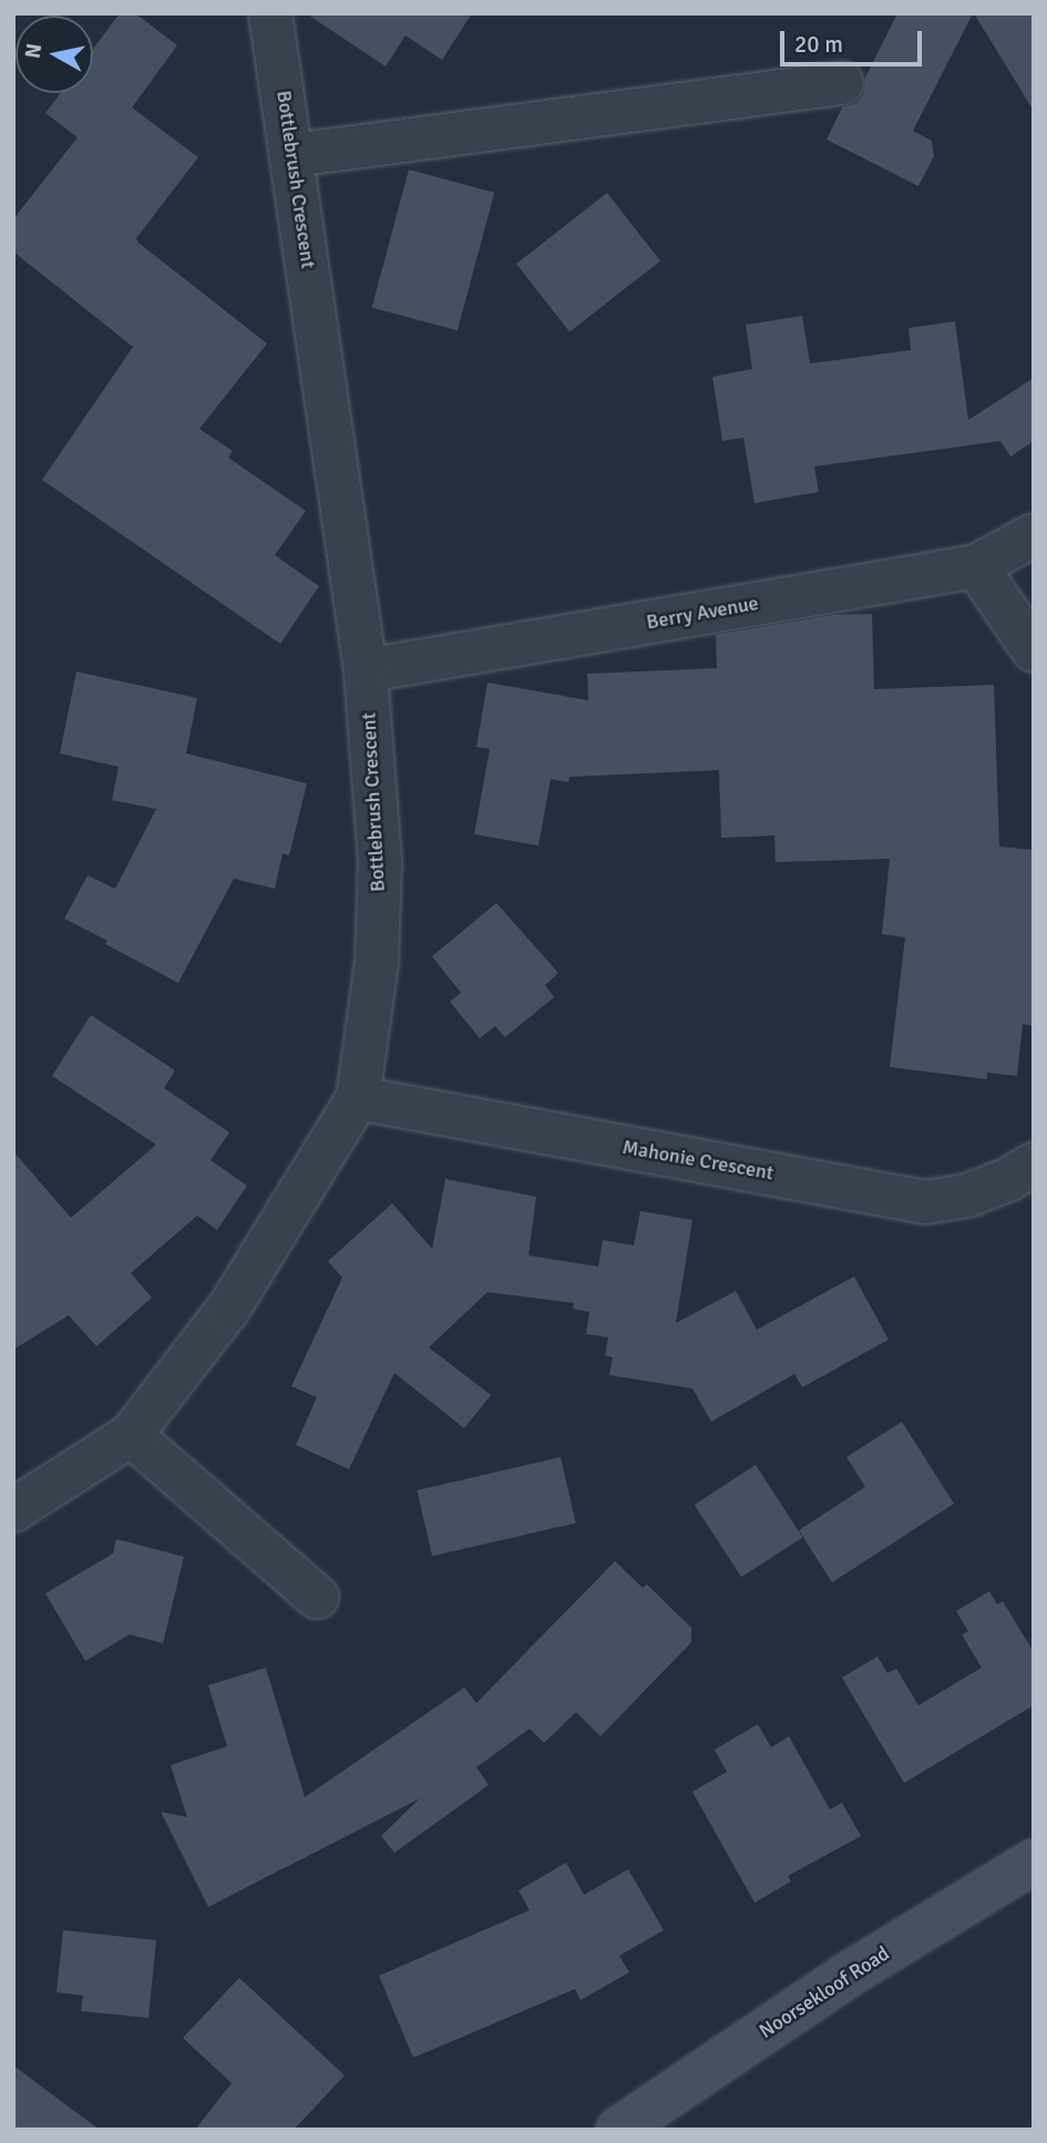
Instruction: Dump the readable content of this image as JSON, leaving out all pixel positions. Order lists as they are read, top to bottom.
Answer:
{
  "streets": {
    "street": [
      "Bottlebrush Crescent",
      "Berry Avenue",
      "Mahonie Crescent",
      "Noorsekloof Road"
    ]
  },
  "crossings": [
    ["Bottlebrush Crescent", "Berry Avenue"],
    ["Bottlebrush Crescent", "Mahonie Crescent"]
  ],
  "scale_bar": "20 m",
  "north": "left"
}
